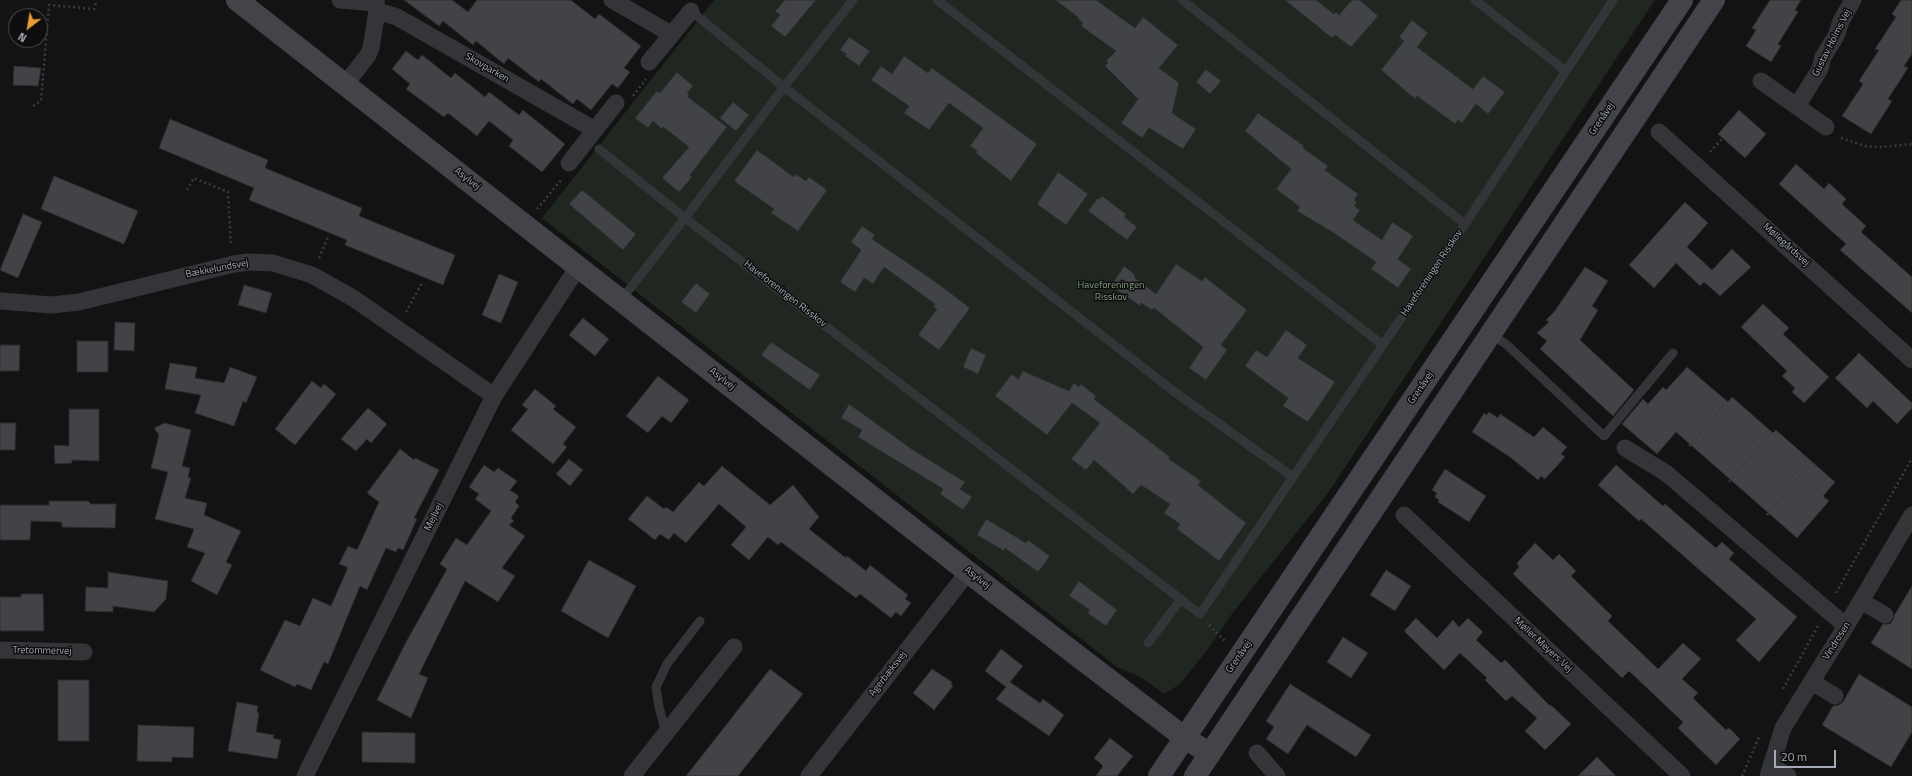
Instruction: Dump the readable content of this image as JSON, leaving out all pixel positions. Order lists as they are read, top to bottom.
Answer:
{
  "streets": {
    "street": [
      "Gustav Holms Vej",
      "Skovparken",
      "Grenåvej",
      "Asylvej",
      "Møllegårdsvej",
      "Bækkelundsvej",
      "Mejlvej",
      "Vindrosen",
      "Møller Meyers Vej",
      "Tretommervej",
      "Agerbæksvej"
    ],
    "lane": ["Haveforeningen Risskov"]
  },
  "crossings": [
    ["Grenåvej", "Asylvej"],
    ["Asylvej", "Mejlvej"],
    ["Asylvej", "Agerbæksvej"],
    ["Bækkelundsvej", "Mejlvej"]
  ],
  "parks": ["Haveforeningen Risskov"],
  "scale_bar": "20 m",
  "north": "bottom left"
}
